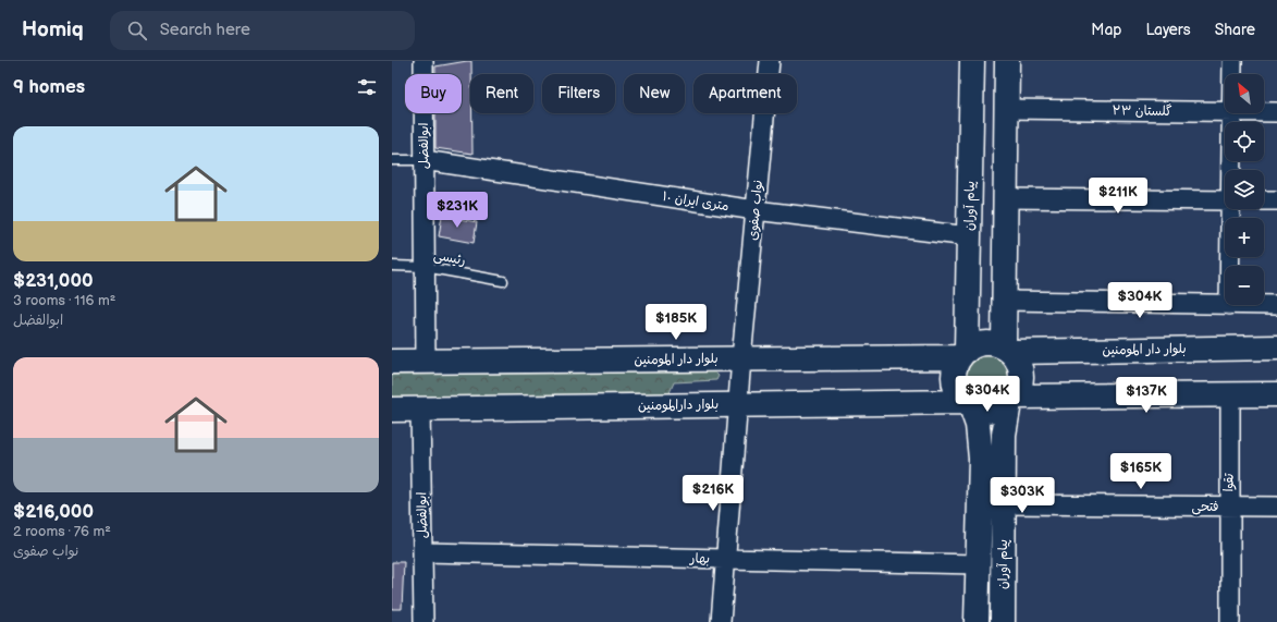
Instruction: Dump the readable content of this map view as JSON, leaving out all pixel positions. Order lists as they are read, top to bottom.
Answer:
{
  "streets": {
    "street": [
      "گلستان ۲۳",
      "ابوالفضل",
      "۱۰ متری ایران",
      "پیام آوران",
      "نواب صفوی",
      "بلوار دار المومنین",
      "بلوار دارالمومنین",
      "تقوا",
      "فتحی",
      "بهار"
    ],
    "lane": ["رئیسی"]
  },
  "crossings": [
    ["ابوالفضل", "۱۰ متری ایران"],
    ["ابوالفضل", "رئیسی"],
    ["ابوالفضل", "بلوار دار المومنین"],
    ["ابوالفضل", "بلوار دارالمومنین"],
    ["ابوالفضل", "بهار"],
    ["۱۰ متری ایران", "پیام آوران"],
    ["۱۰ متری ایران", "نواب صفوی"],
    ["پیام آوران", "بلوار دار المومنین"],
    ["پیام آوران", "بلوار دارالمومنین"],
    ["پیام آوران", "فتحی"],
    ["پیام آوران", "بهار"],
    ["نواب صفوی", "بلوار دار المومنین"],
    ["نواب صفوی", "بلوار دارالمومنین"],
    ["بلوار دار المومنین", "بلوار دارالمومنین"],
    ["تقوا", "فتحی"]
  ],
  "north": "top left",
  "page": {
    "header": "Homiq",
    "search": "Search here",
    "nav": ["Map", "Layers", "Share"],
    "heading": "9 homes",
    "map_buttons": ["+", "−"],
    "chip": [
      "Buy",
      "Rent",
      "Filters",
      "New",
      "Apartment"
    ],
    "list": [
      {
        "name": "$231,000",
        "note": "3 rooms · 116 m² · ابوالفضل"
      },
      {
        "name": "$216,000",
        "note": "2 rooms · 76 m² · نواب صفوی"
      }
    ],
    "price": [
      "$211K",
      "$231K",
      "$304K",
      "$185K",
      "$304K",
      "$137K",
      "$165K",
      "$216K",
      "$303K"
    ]
  }
}
